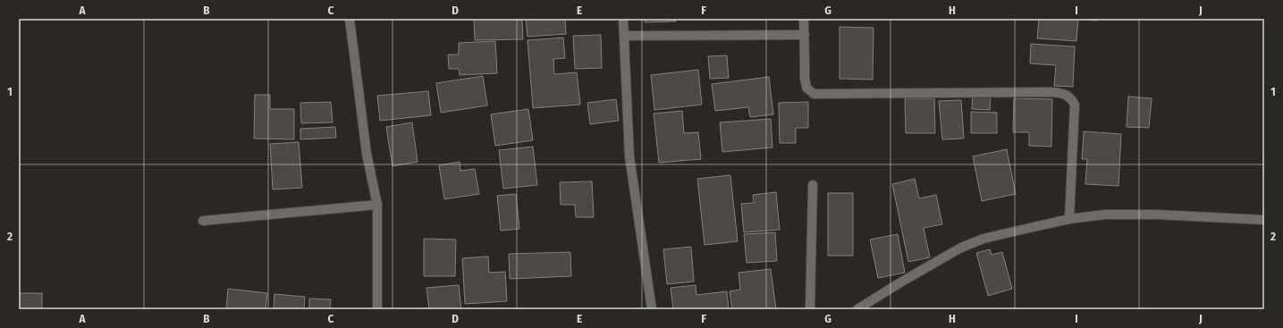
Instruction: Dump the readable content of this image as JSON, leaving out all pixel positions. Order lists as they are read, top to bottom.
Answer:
{
  "grid": {
    "columns": [
      "A",
      "B",
      "C",
      "D",
      "E",
      "F",
      "G",
      "H",
      "I",
      "J"
    ],
    "rows": ["1", "2"]
  }
}
